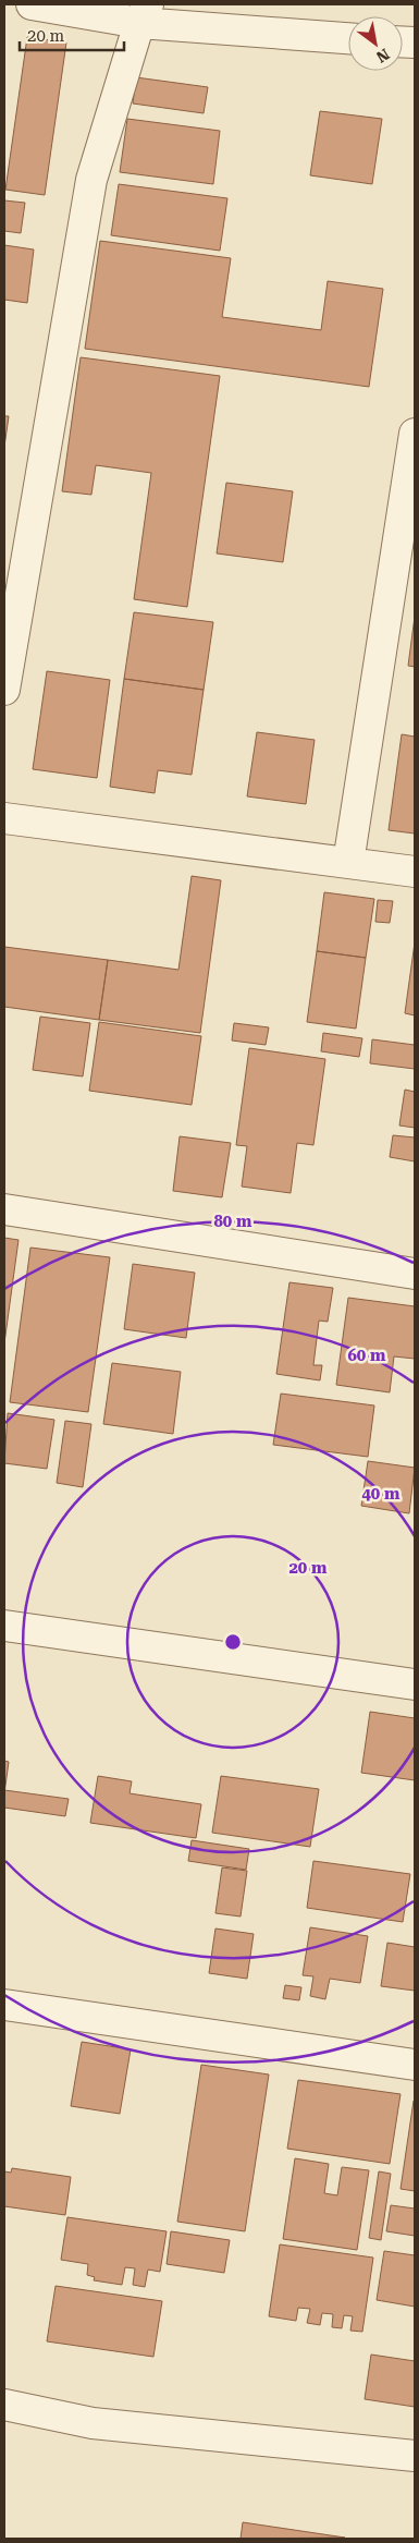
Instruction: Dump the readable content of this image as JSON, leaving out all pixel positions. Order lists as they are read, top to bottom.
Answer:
{
  "scale_bar": "20 m",
  "north": "bottom right",
  "rings": [
    "80 m",
    "60 m",
    "40 m",
    "20 m"
  ]
}
